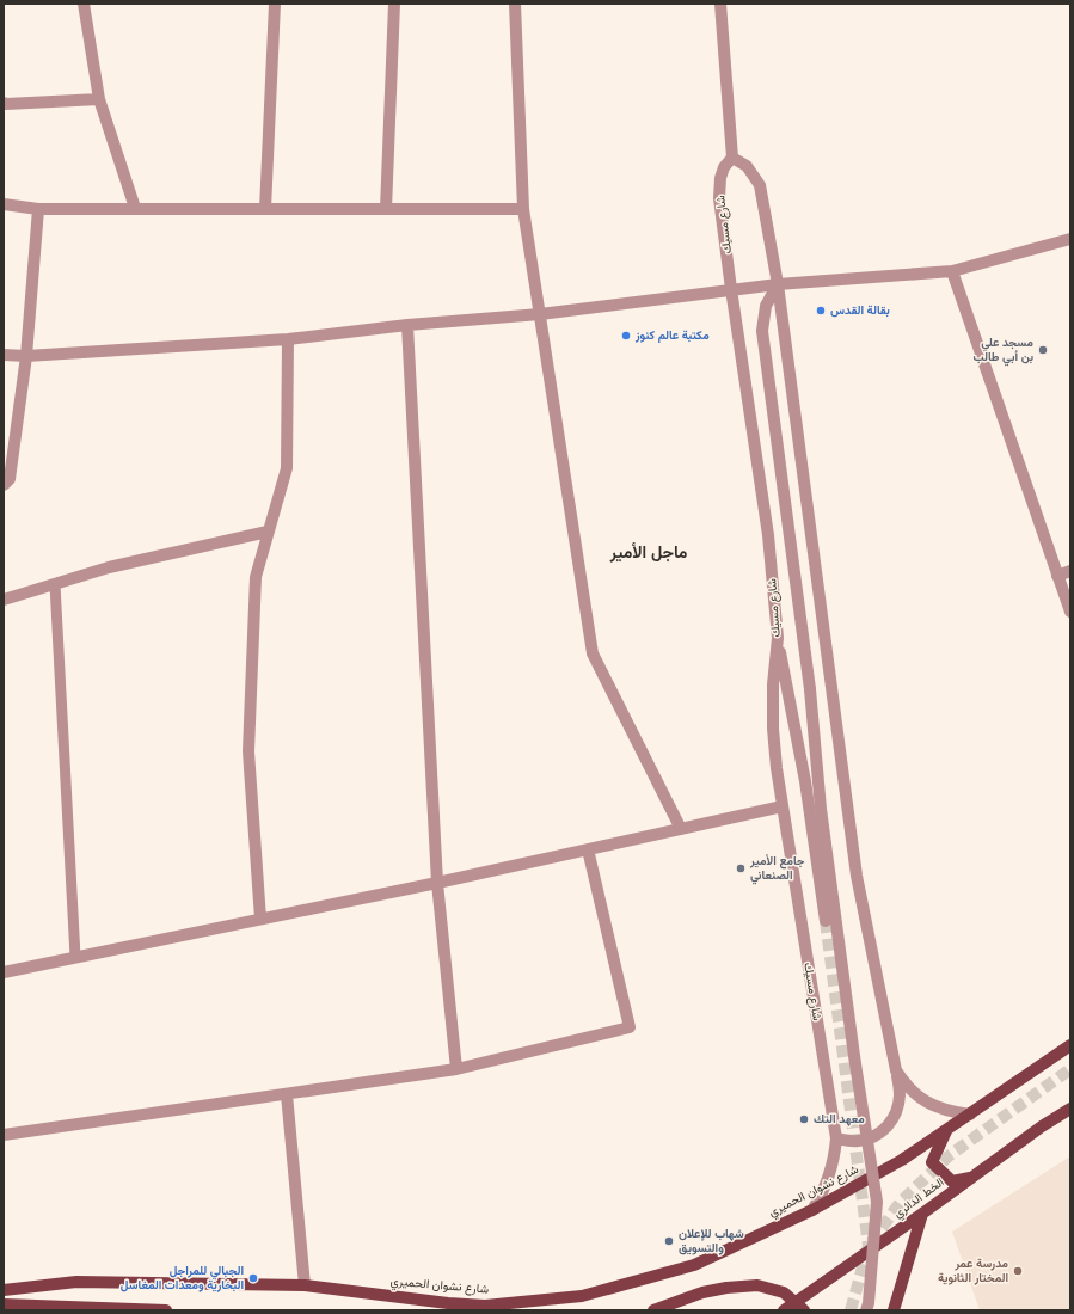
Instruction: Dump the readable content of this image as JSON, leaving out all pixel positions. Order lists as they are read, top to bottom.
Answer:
{
  "streets": {
    "main road": ["شارع نشوان الحميري", "الخط الدائري"],
    "street": ["شارع مسيك"]
  },
  "crossings": [
    ["شارع مسيك", "شارع نشوان الحميري"]
  ],
  "districts": ["ماجل الأمير"],
  "places": [
    "بقالة القدس",
    "مكتبة عالم كنوز",
    "مسجد علي بن أبي طالب",
    "جامع الأمير الصنعاني",
    "معهد التك",
    "شهاب للإعلان والتسويق",
    "مدرسة عمر المختار الثانوية",
    "الجبالي للمراجل البخارية ومعدات المغاسل"
  ]
}
